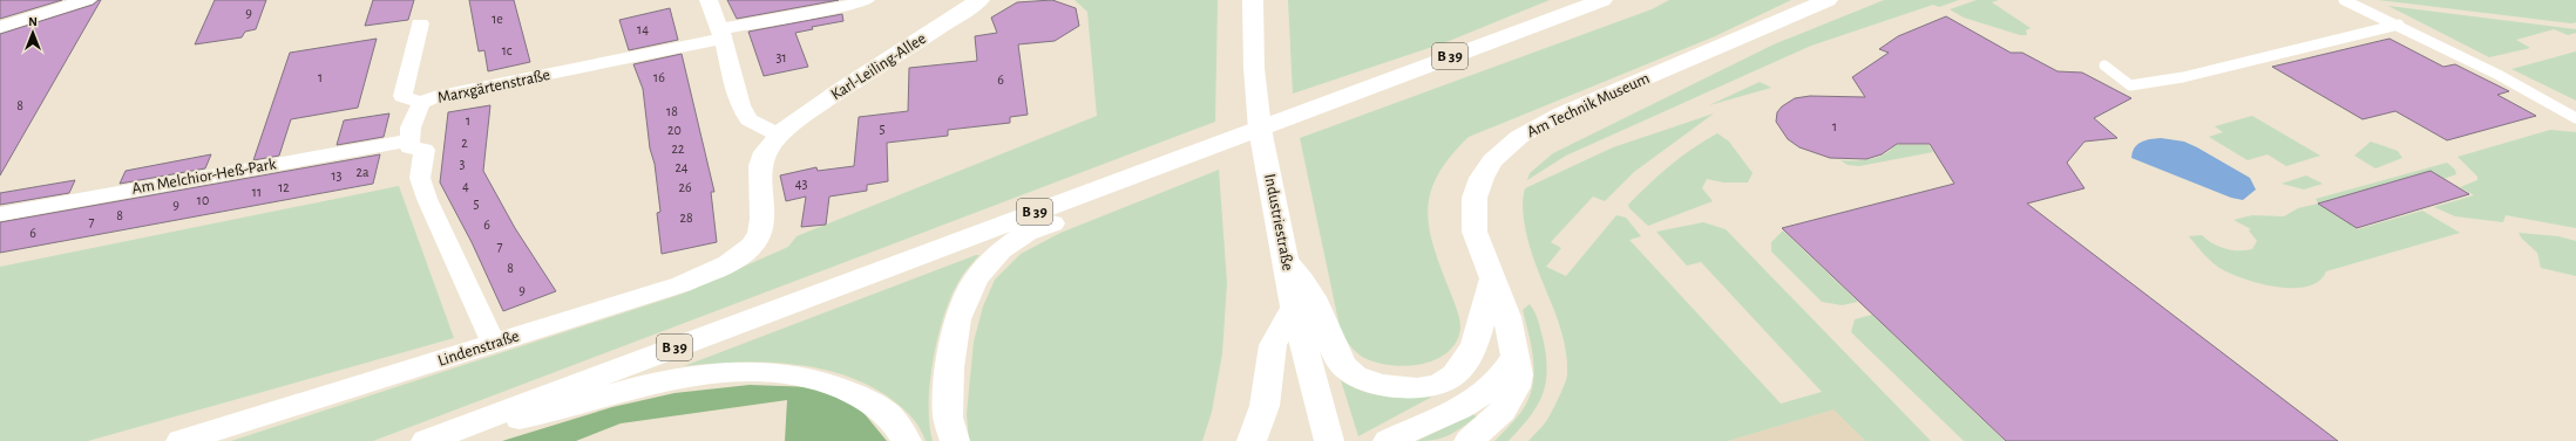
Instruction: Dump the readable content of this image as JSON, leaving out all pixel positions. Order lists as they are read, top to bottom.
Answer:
{
  "streets": {
    "street": [
      "B 39",
      "Karl-Leiling-Allee",
      "Marxgärtenstraße",
      "Am Technik Museum",
      "Am Melchior-Heß-Park",
      "Industriestraße",
      "Lindenstraße"
    ]
  },
  "crossings": [
    ["Karl-Leiling-Allee", "Lindenstraße"],
    ["Marxgärtenstraße", "Am Melchior-Heß-Park"]
  ],
  "house_numbers": [
    "9",
    "1e",
    "14",
    "1c",
    "31",
    "1",
    "16",
    "6",
    "8",
    "18",
    "1",
    "1",
    "5",
    "20",
    "2",
    "22",
    "3",
    "24",
    "2a",
    "13",
    "43",
    "4",
    "12",
    "26",
    "11",
    "10",
    "5",
    "9",
    "8",
    "28",
    "7",
    "6",
    "6",
    "7",
    "8",
    "9"
  ],
  "north": "top"
}
